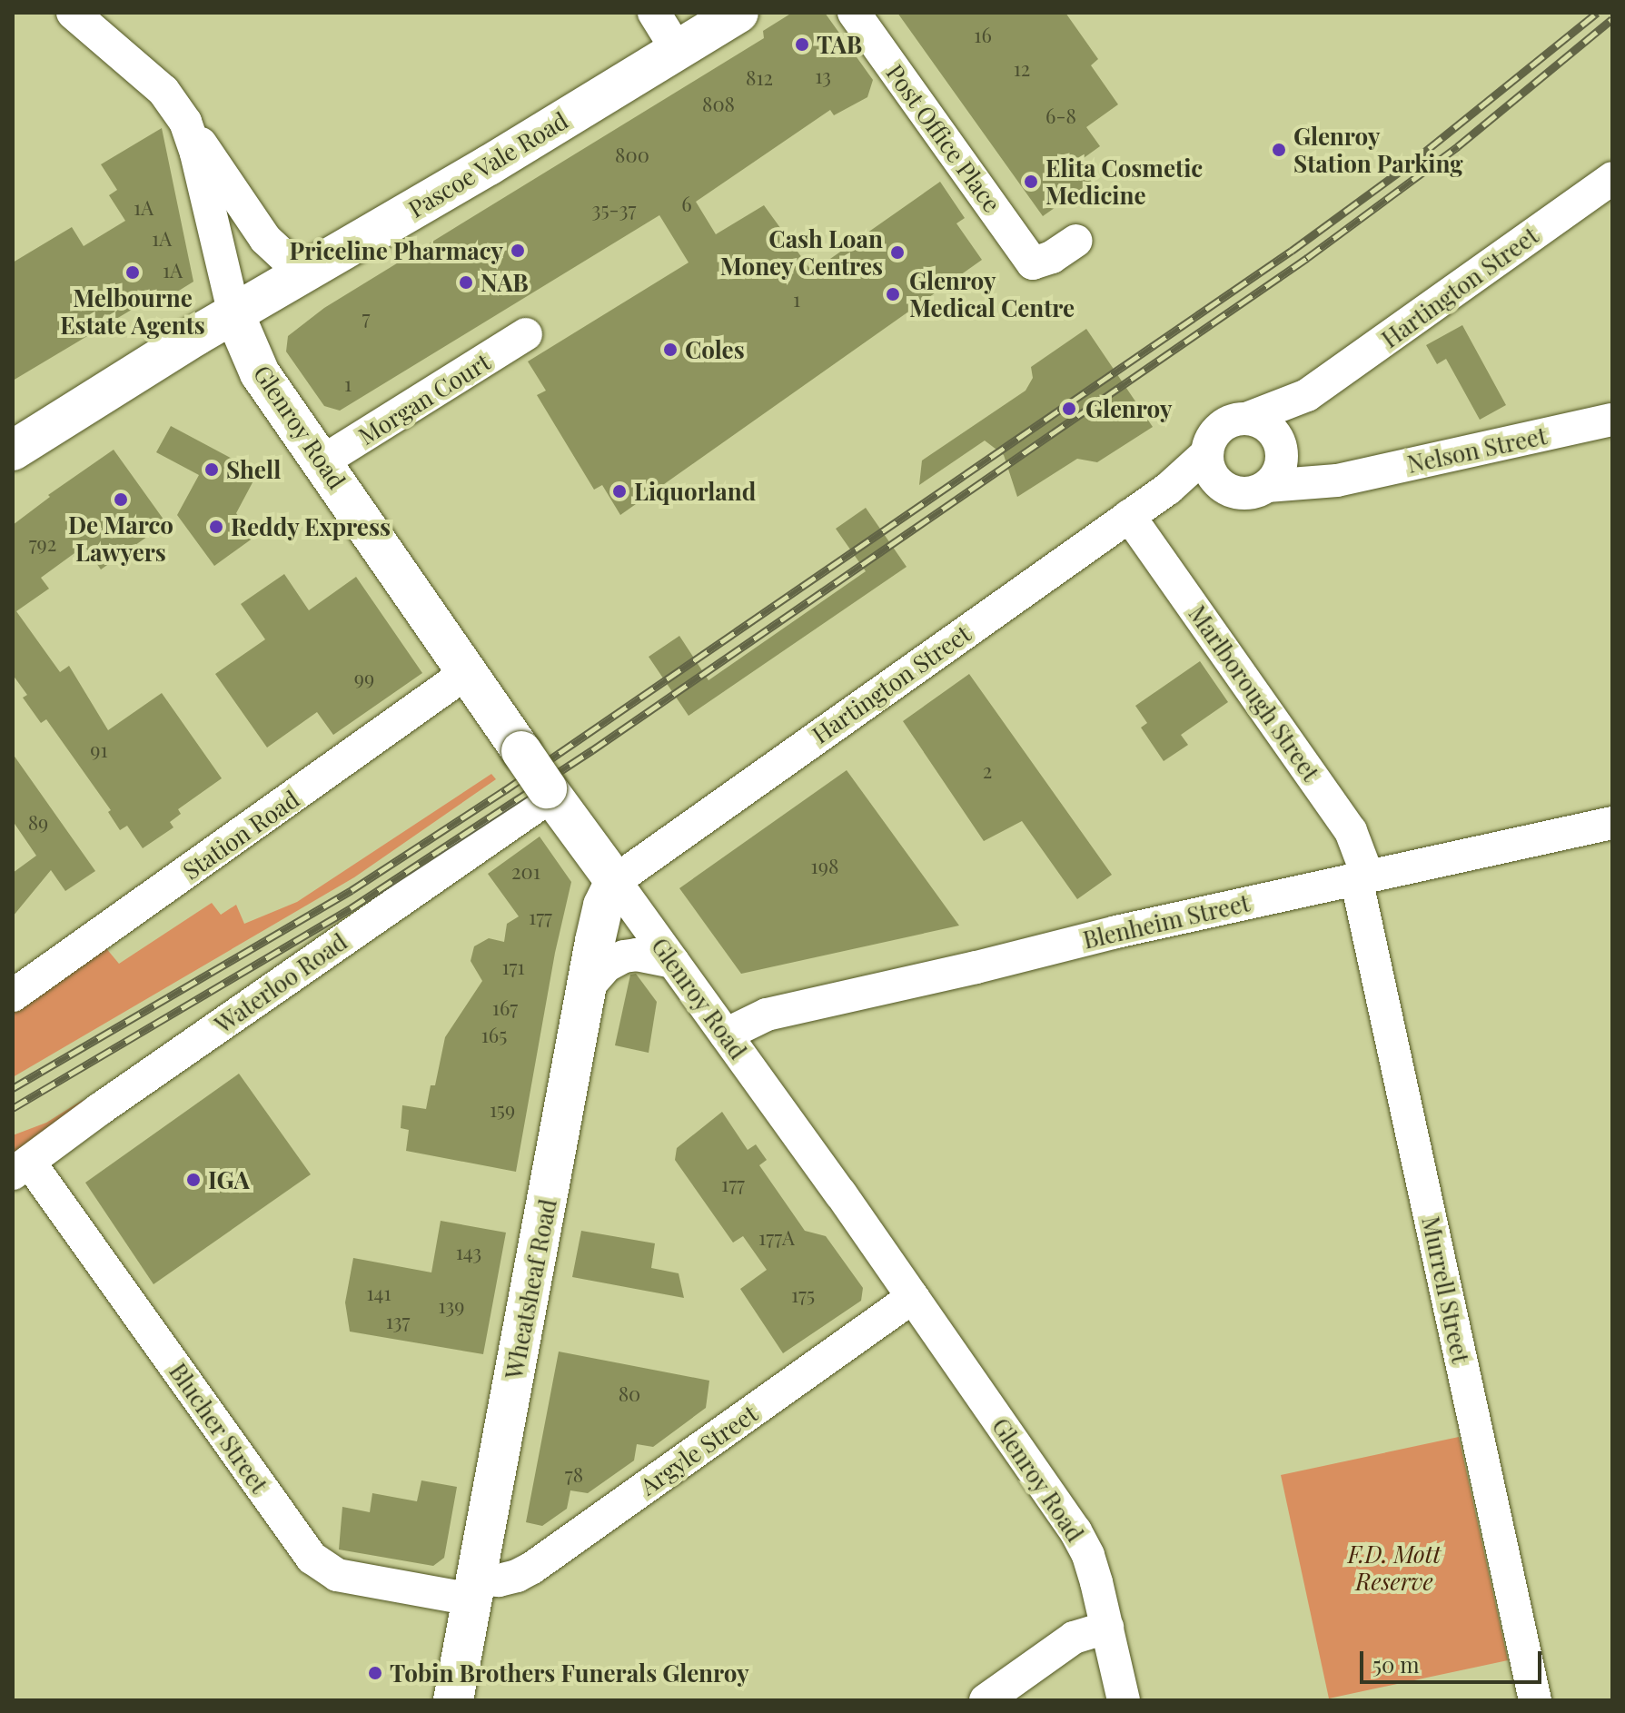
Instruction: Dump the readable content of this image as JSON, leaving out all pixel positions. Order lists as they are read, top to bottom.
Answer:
{
  "streets": {
    "main road": ["Pascoe Vale Road", "Glenroy Road", "Wheatsheaf Road"],
    "street": [
      "Post Office Place",
      "Hartington Street",
      "Morgan Court",
      "Nelson Street",
      "Marlborough Street",
      "Station Road",
      "Blenheim Street",
      "Waterloo Road",
      "Murrell Street",
      "Blucher Street",
      "Argyle Street"
    ]
  },
  "crossings": [
    ["Pascoe Vale Road", "Glenroy Road"],
    ["Hartington Street", "Glenroy Road"],
    ["Hartington Street", "Nelson Street"],
    ["Hartington Street", "Marlborough Street"],
    ["Hartington Street", "Wheatsheaf Road"],
    ["Morgan Court", "Glenroy Road"],
    ["Glenroy Road", "Station Road"],
    ["Glenroy Road", "Blenheim Street"],
    ["Glenroy Road", "Waterloo Road"],
    ["Glenroy Road", "Wheatsheaf Road"],
    ["Glenroy Road", "Argyle Street"],
    ["Marlborough Street", "Blenheim Street"],
    ["Marlborough Street", "Murrell Street"],
    ["Blenheim Street", "Murrell Street"],
    ["Waterloo Road", "Blucher Street"],
    ["Wheatsheaf Road", "Blucher Street"],
    ["Wheatsheaf Road", "Argyle Street"],
    ["Blucher Street", "Argyle Street"]
  ],
  "parks": ["F.D. Mott Reserve"],
  "places": [
    "TAB",
    "Glenroy Station Parking",
    "Elita Cosmetic Medicine",
    "Priceline Pharmacy",
    "Cash Loan Money Centres",
    "Melbourne Estate Agents",
    "NAB",
    "Glenroy Medical Centre",
    "Coles",
    "Glenroy",
    "Shell",
    "Liquorland",
    "De Marco Lawyers",
    "Reddy Express",
    "IGA",
    "Tobin Brothers Funerals Glenroy"
  ],
  "house_numbers": [
    "16",
    "12",
    "13",
    "812",
    "808",
    "6-8",
    "800",
    "6",
    "1A",
    "35-37",
    "1A",
    "1A",
    "1",
    "7",
    "1",
    "792",
    "99",
    "91",
    "2",
    "89",
    "198",
    "201",
    "177",
    "171",
    "167",
    "165",
    "159",
    "177",
    "177A",
    "143",
    "141",
    "175",
    "139",
    "137",
    "80",
    "78"
  ],
  "scale_bar": "50 m"
}
